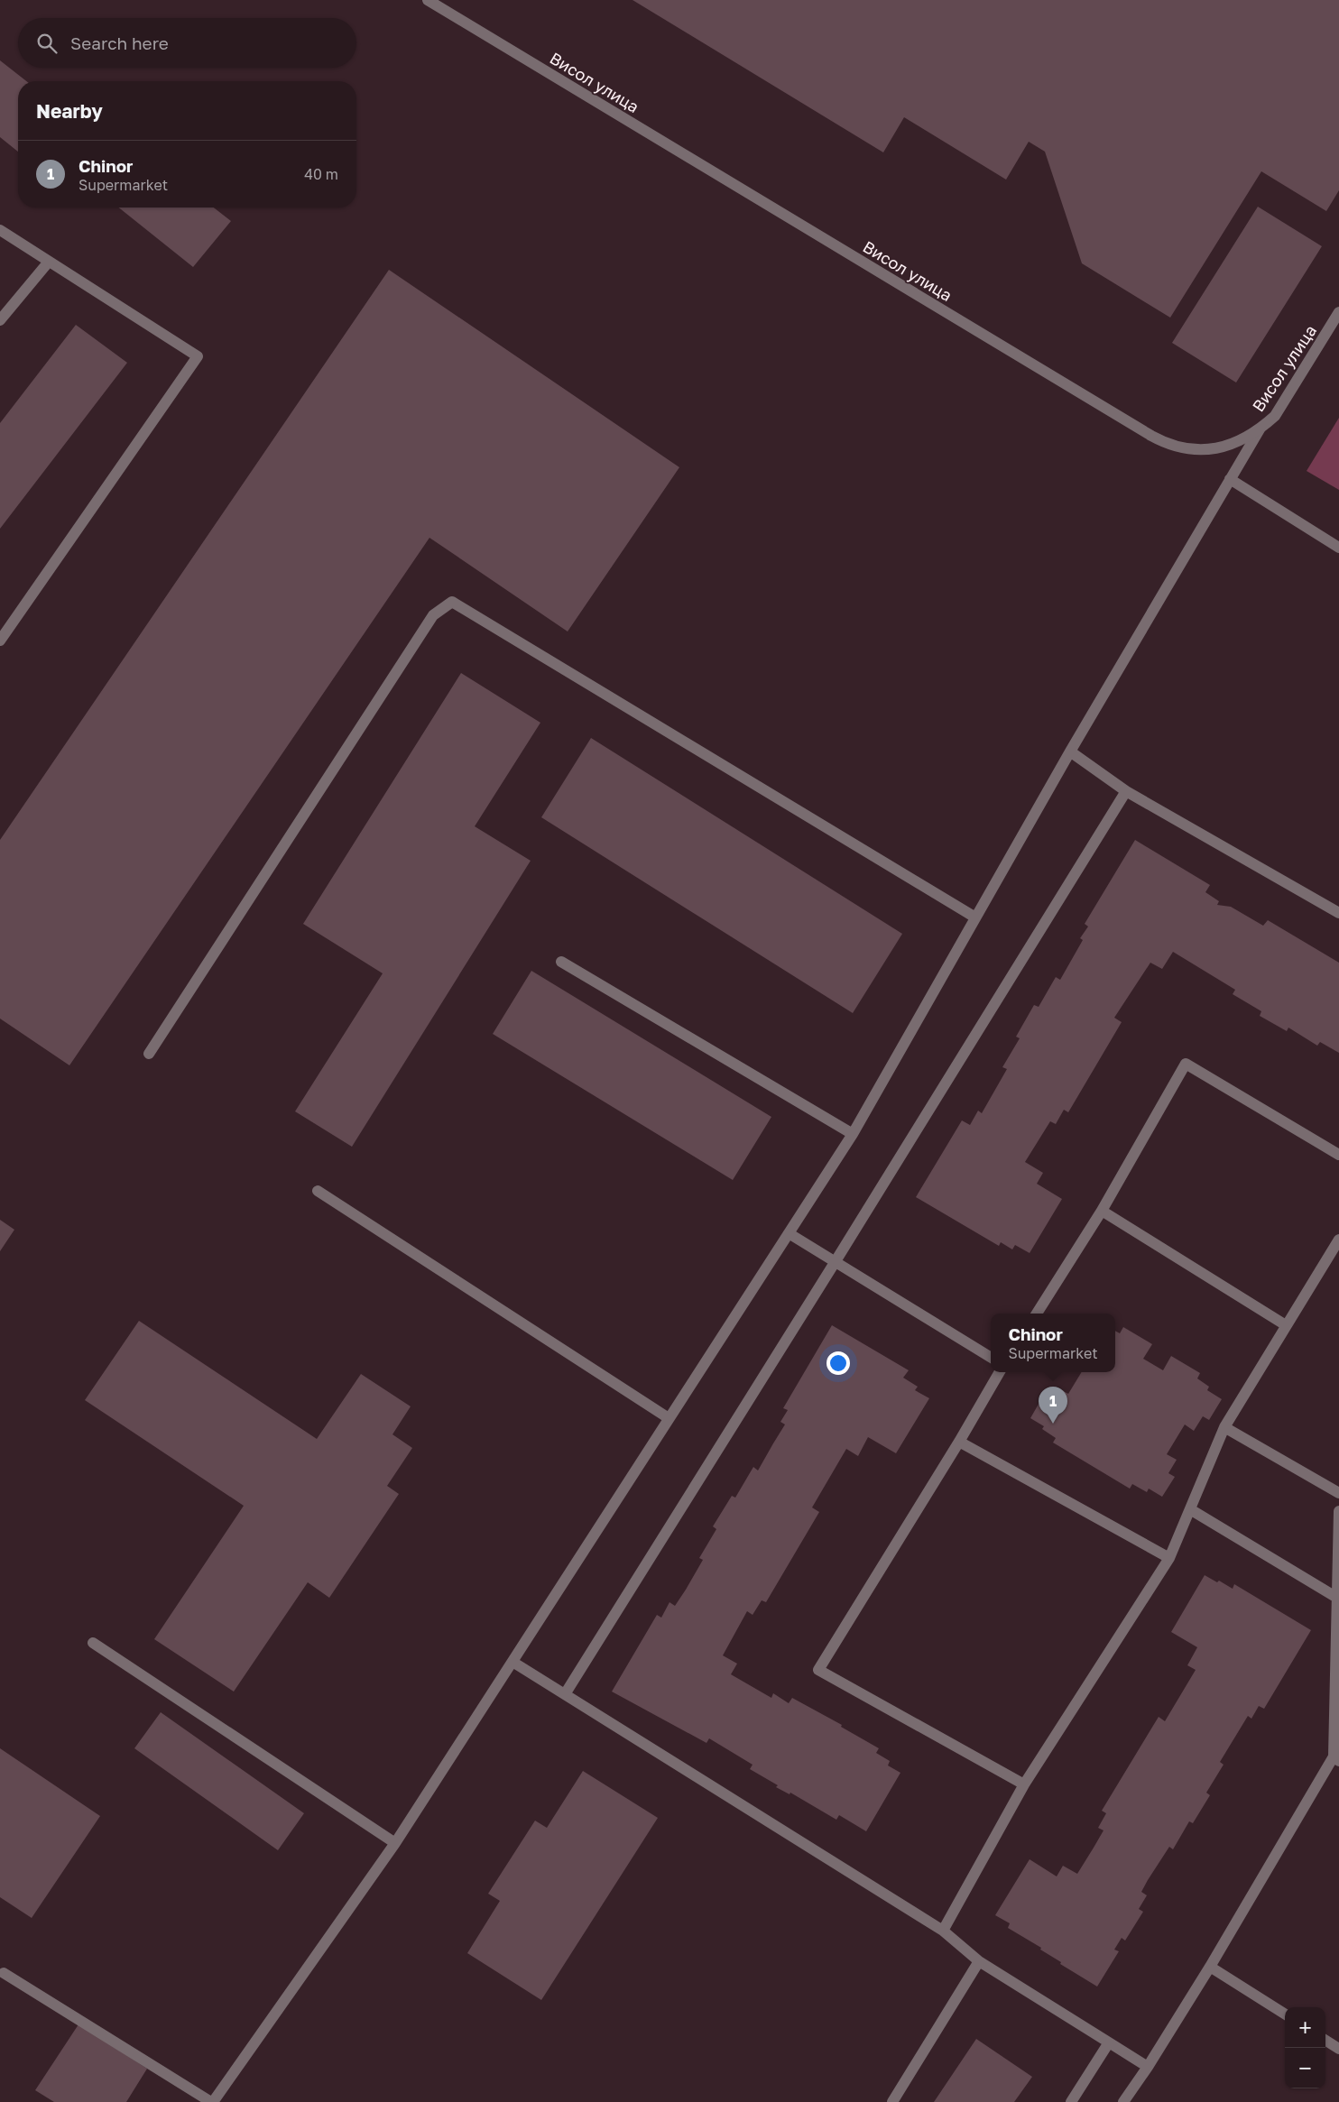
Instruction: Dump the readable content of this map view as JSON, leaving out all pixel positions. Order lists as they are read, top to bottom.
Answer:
{
  "streets": {
    "street": ["Висол улица"]
  },
  "page": {
    "search": "Search here",
    "heading": "Nearby",
    "list": [
      {
        "mark": "1",
        "name": "Chinor",
        "note": "Supermarket",
        "value": "40 m"
      }
    ],
    "popup": ["Chinor", "Supermarket"],
    "pins": "1",
    "map_buttons": ["+", "−"]
  }
}
